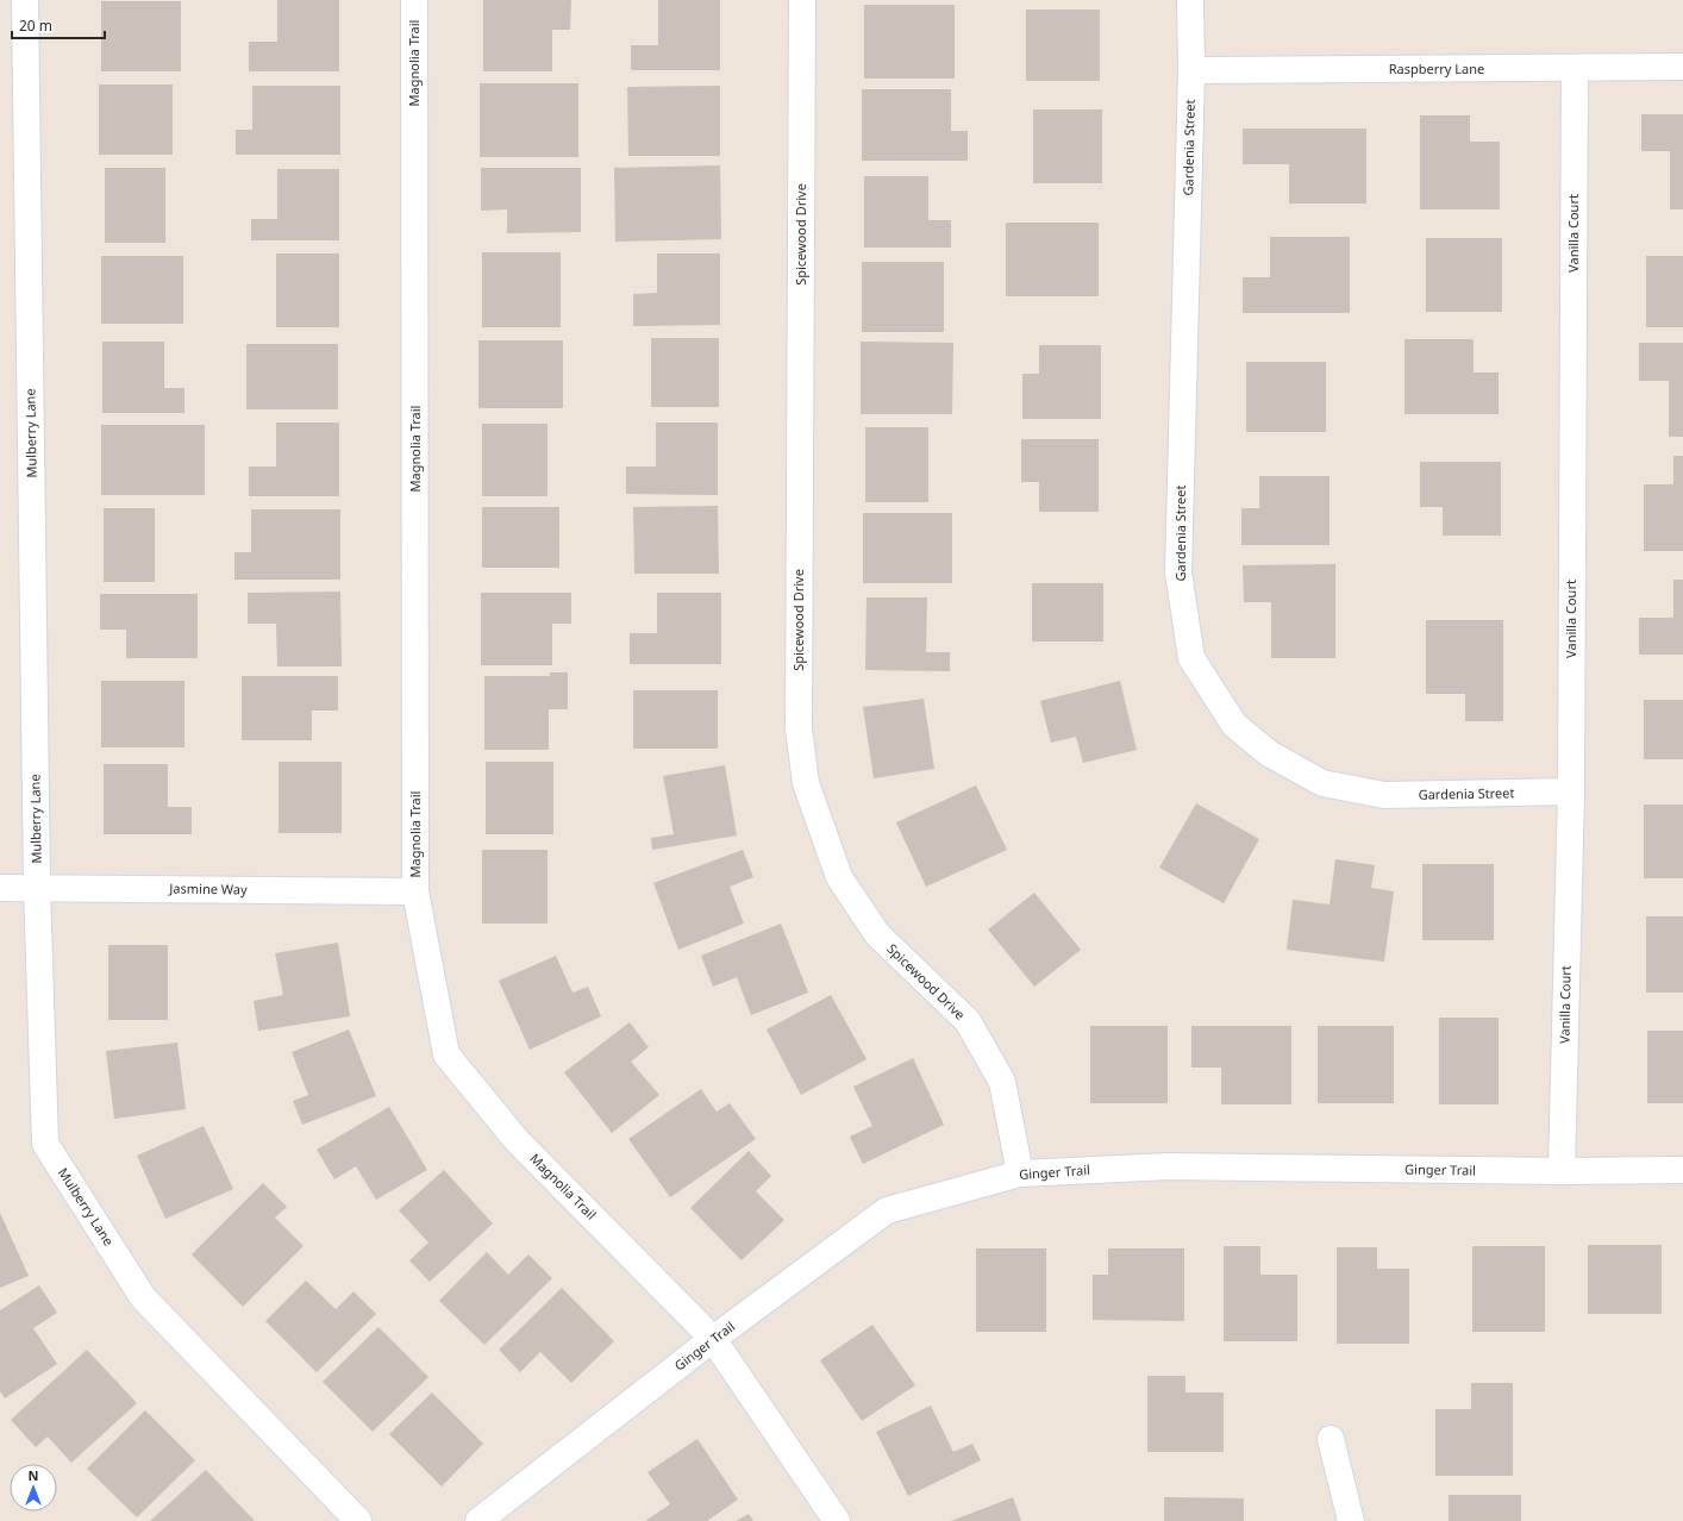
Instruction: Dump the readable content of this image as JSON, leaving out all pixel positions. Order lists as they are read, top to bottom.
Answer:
{
  "streets": {
    "street": [
      "Magnolia Trail",
      "Raspberry Lane",
      "Gardenia Street",
      "Vanilla Court",
      "Spicewood Drive",
      "Mulberry Lane",
      "Jasmine Way",
      "Ginger Trail"
    ]
  },
  "crossings": [
    ["Magnolia Trail", "Jasmine Way"],
    ["Magnolia Trail", "Ginger Trail"],
    ["Raspberry Lane", "Gardenia Street"],
    ["Raspberry Lane", "Vanilla Court"],
    ["Gardenia Street", "Vanilla Court"],
    ["Vanilla Court", "Ginger Trail"],
    ["Spicewood Drive", "Ginger Trail"],
    ["Mulberry Lane", "Jasmine Way"]
  ],
  "scale_bar": "20 m",
  "north": "top"
}
